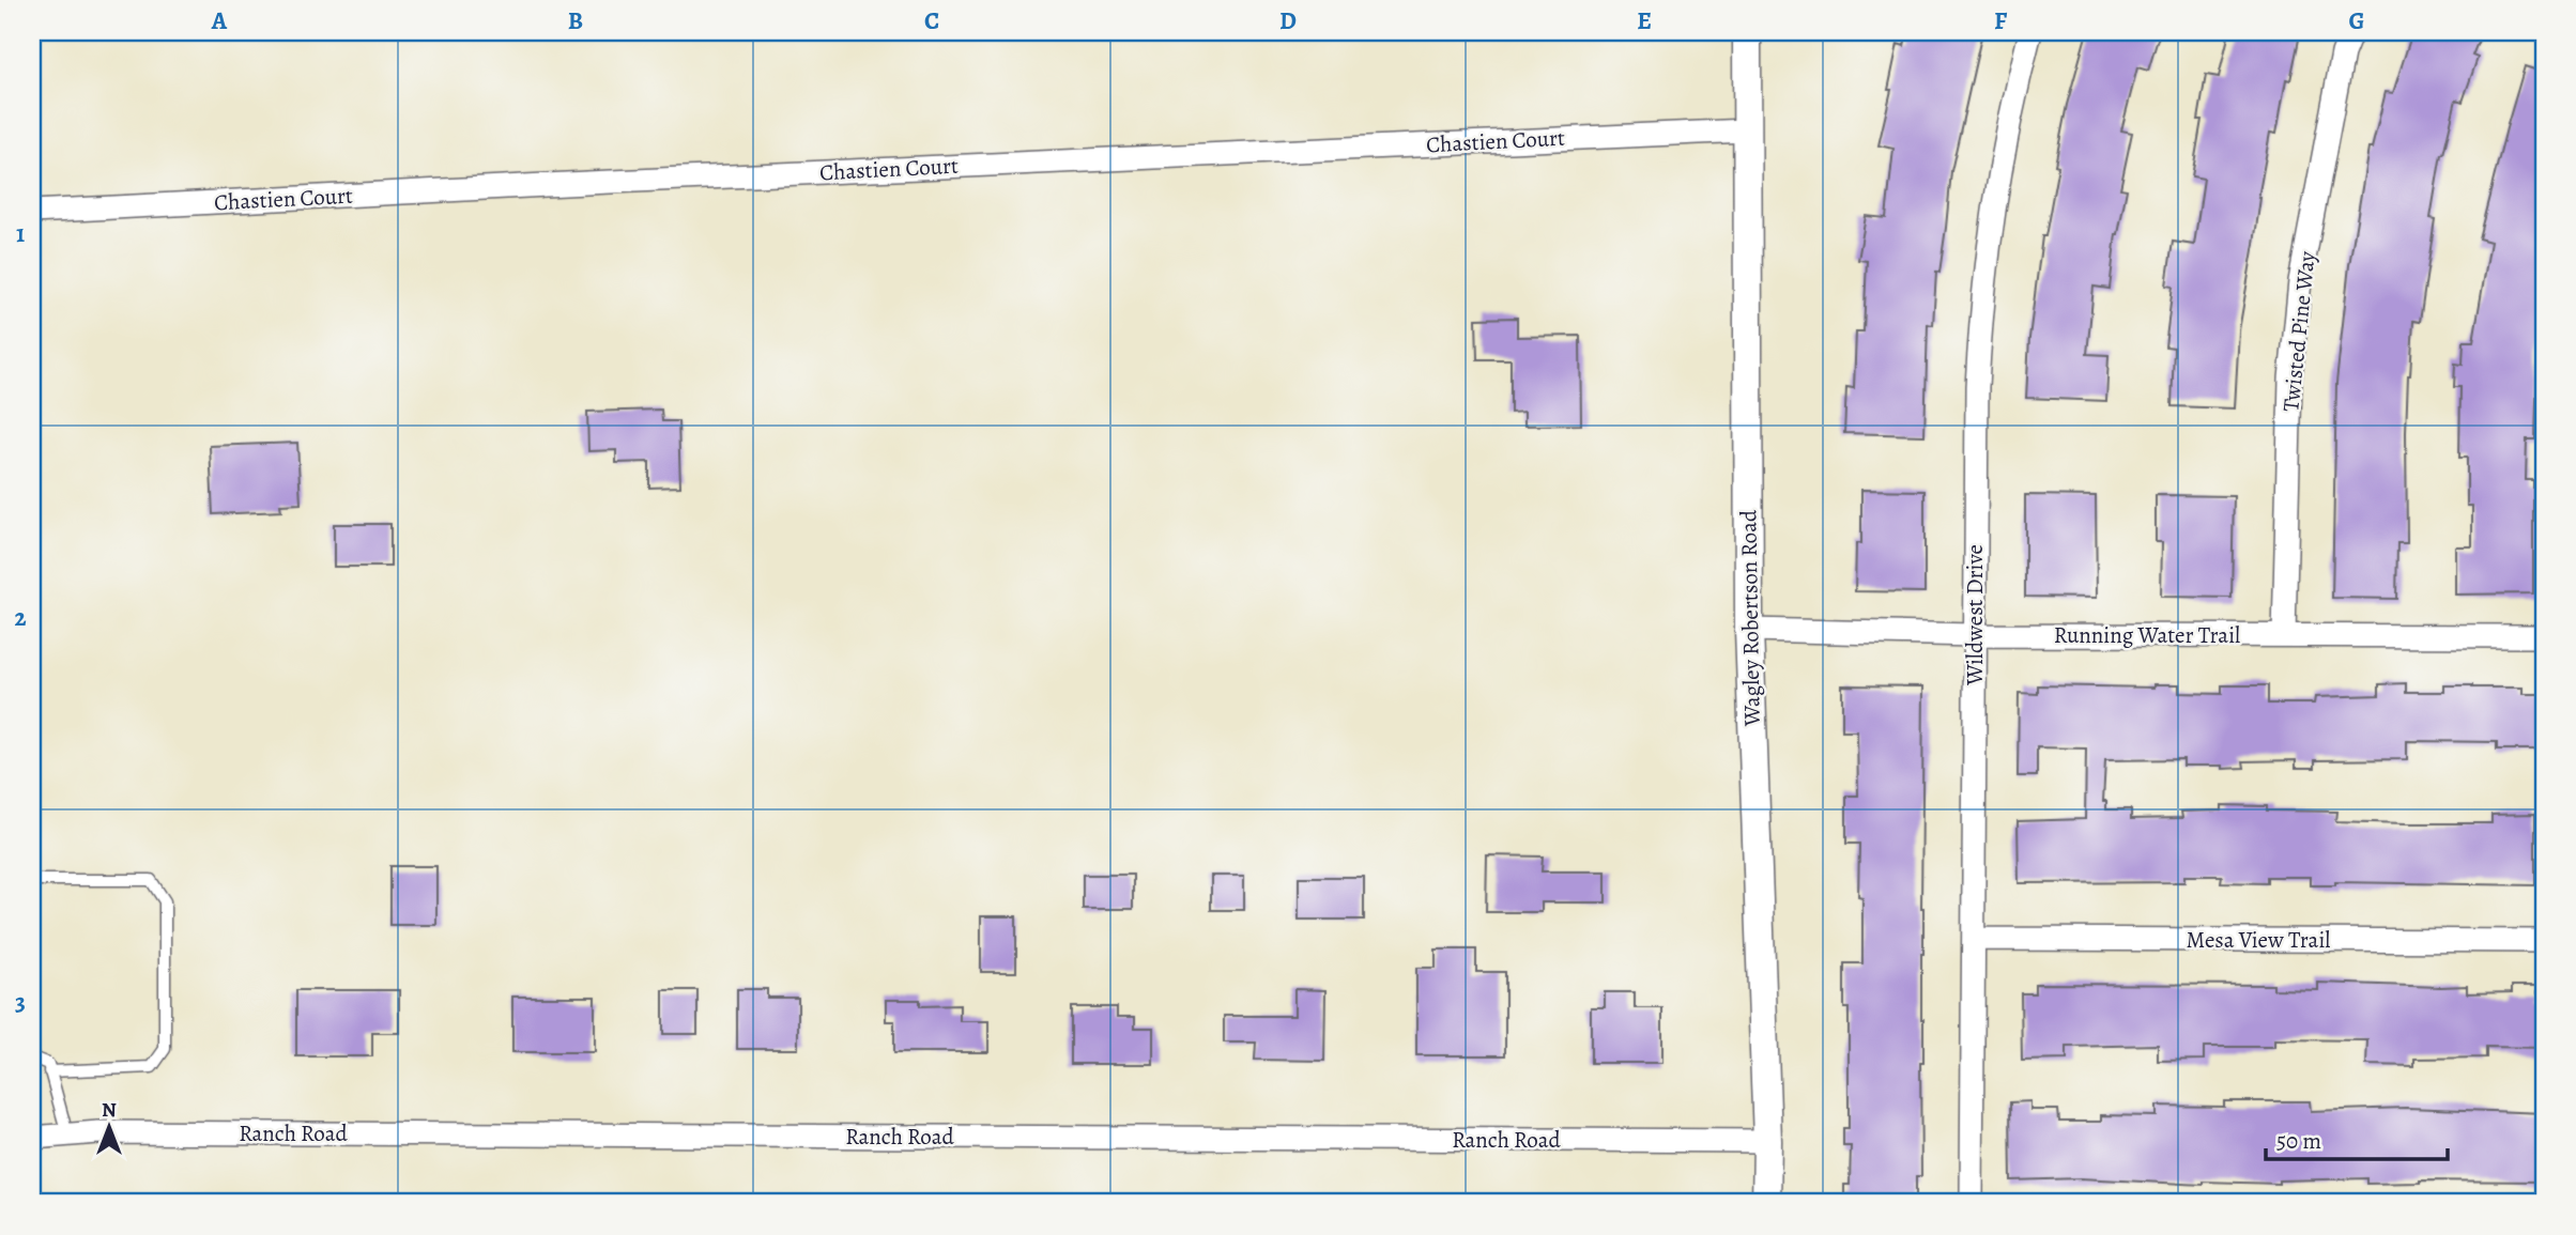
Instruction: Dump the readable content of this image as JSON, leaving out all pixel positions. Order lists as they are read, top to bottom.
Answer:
{
  "streets": {
    "street": [
      "Chastien Court",
      "Twisted Pine Way",
      "Wildwest Drive",
      "Wagley Robertson Road",
      "Running Water Trail",
      "Mesa View Trail",
      "Ranch Road"
    ]
  },
  "crossings": [
    ["Chastien Court", "Wagley Robertson Road"],
    ["Twisted Pine Way", "Running Water Trail"],
    ["Wildwest Drive", "Running Water Trail"],
    ["Wildwest Drive", "Mesa View Trail"],
    ["Wagley Robertson Road", "Running Water Trail"],
    ["Wagley Robertson Road", "Ranch Road"]
  ],
  "scale_bar": "50 m",
  "north": "top",
  "grid": {
    "columns": [
      "A",
      "B",
      "C",
      "D",
      "E",
      "F",
      "G"
    ],
    "rows": ["1", "2", "3"]
  }
}
